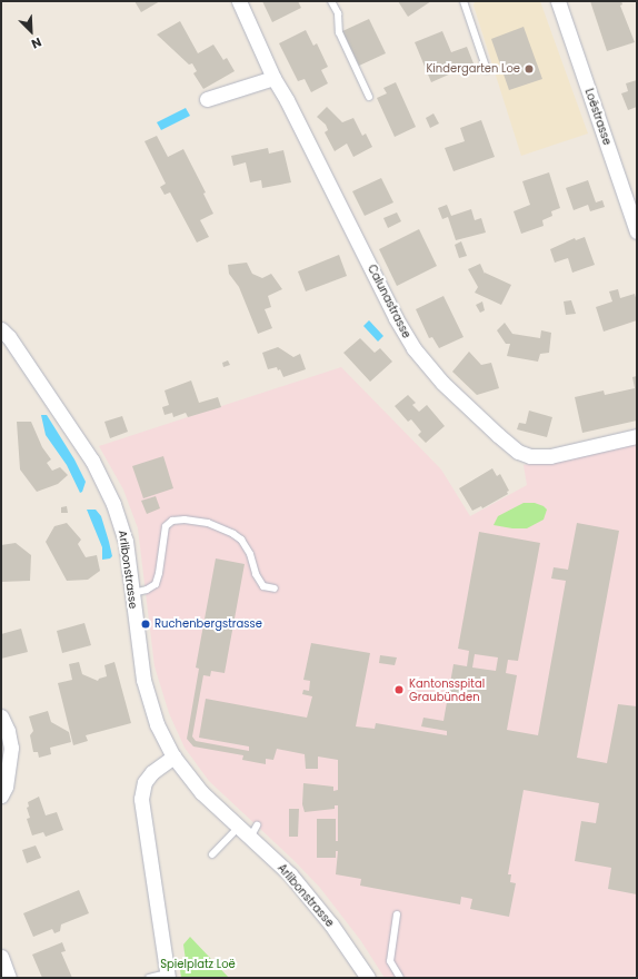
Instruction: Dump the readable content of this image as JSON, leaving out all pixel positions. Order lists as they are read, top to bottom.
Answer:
{
  "streets": {
    "street": ["Loëstrasse", "Calunastrasse", "Arlibonstrasse"]
  },
  "parks": ["Spielplatz Loë"],
  "places": ["Kindergarten Loe", "Ruchenbergstrasse", "Kantonsspital Graubünden"],
  "north": "bottom right"
}
